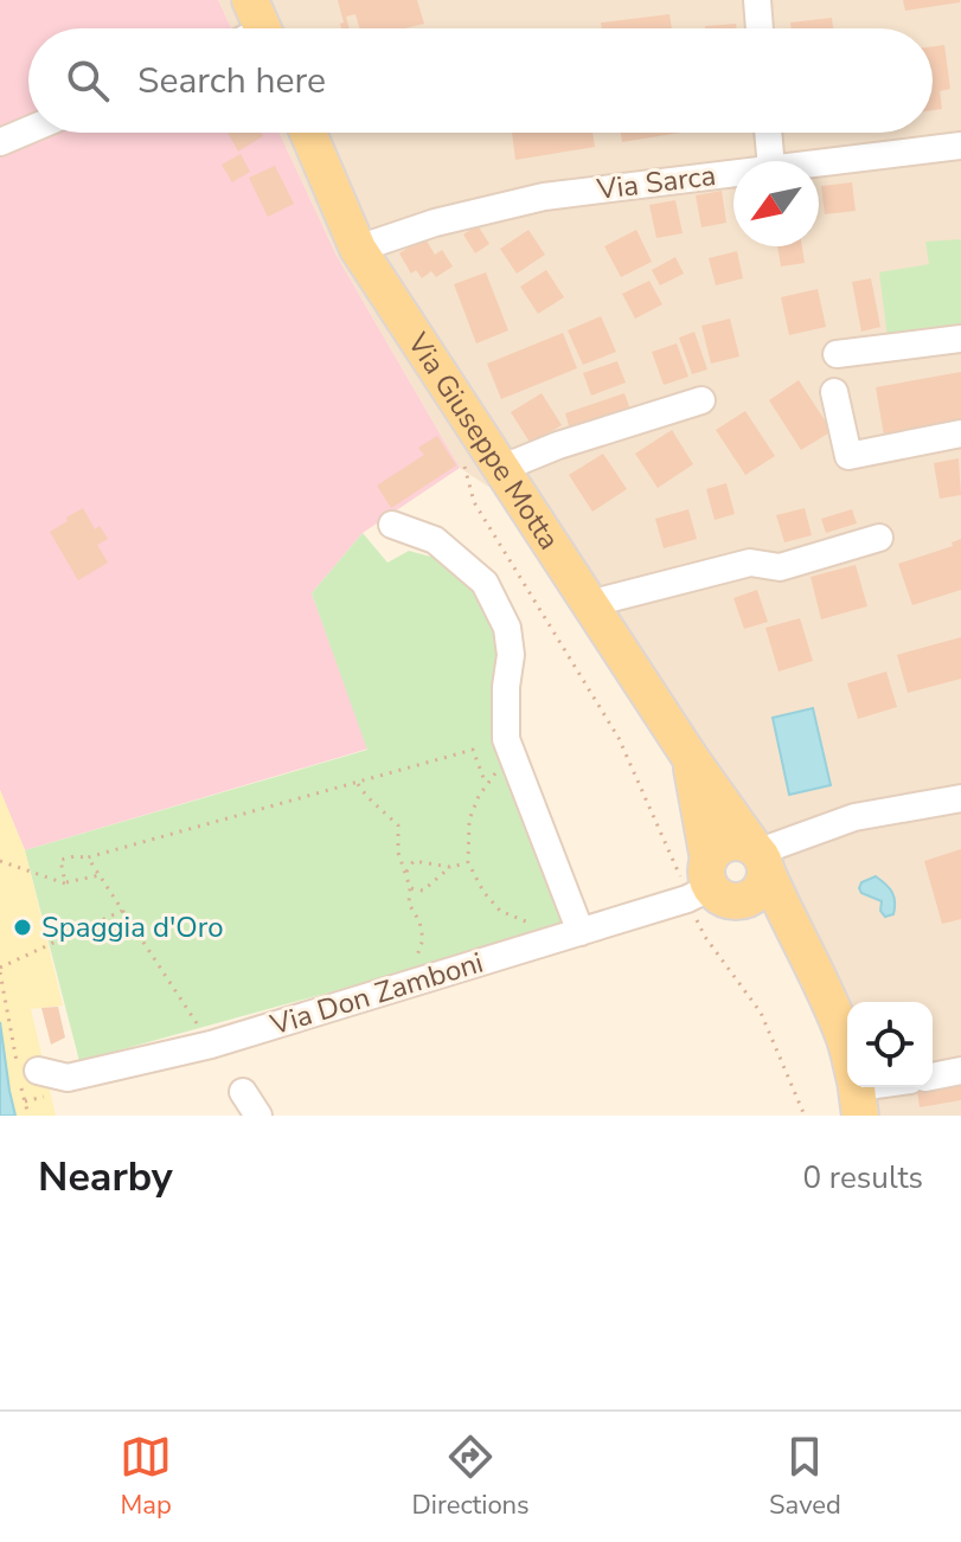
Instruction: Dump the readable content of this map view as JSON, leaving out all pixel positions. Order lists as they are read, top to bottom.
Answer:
{
  "streets": {
    "main road": ["Via Giuseppe Motta"],
    "street": ["Via Sarca", "Via Don Zamboni"]
  },
  "crossings": [
    ["Via Sarca", "Via Giuseppe Motta"],
    ["Via Giuseppe Motta", "Via Don Zamboni"]
  ],
  "places": ["Spaggia d'Oro"],
  "north": "bottom left",
  "page": {
    "search": "Search here",
    "heading": ["Nearby", "0 results"],
    "nav": ["Map", "Directions", "Saved"]
  }
}
